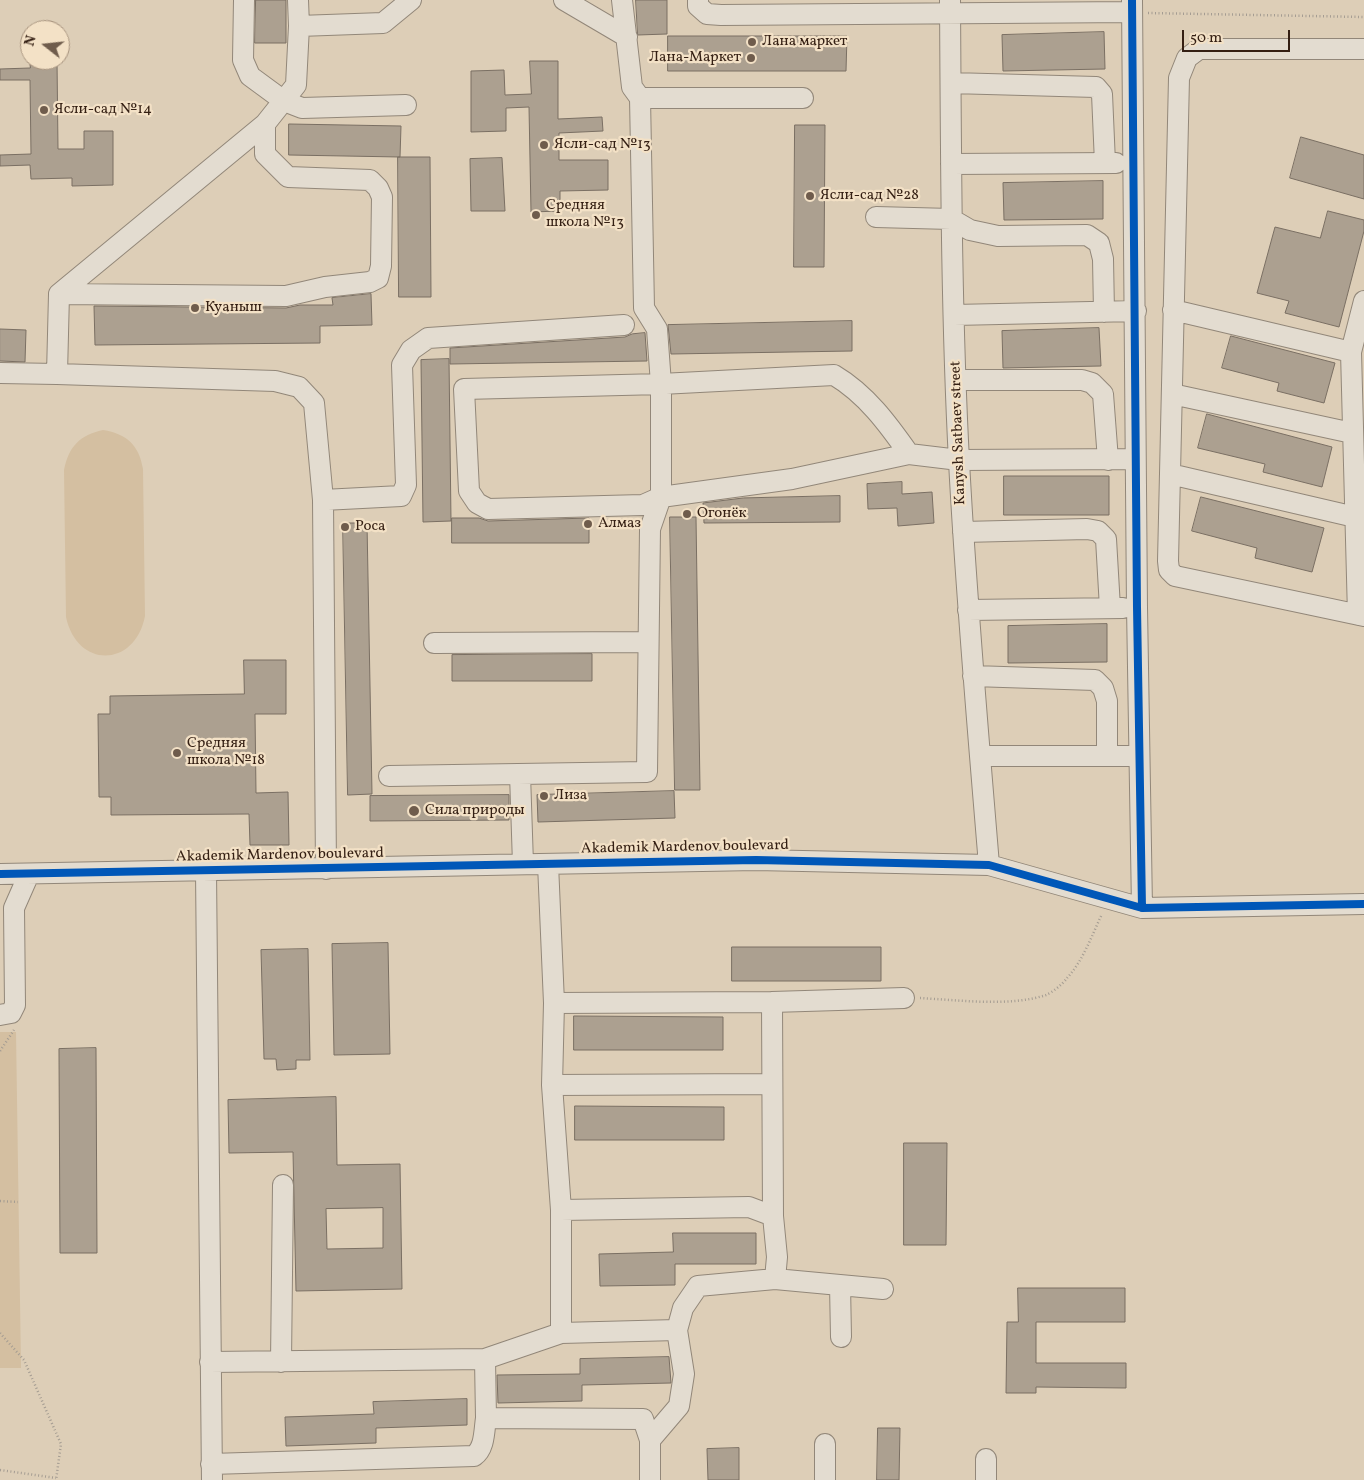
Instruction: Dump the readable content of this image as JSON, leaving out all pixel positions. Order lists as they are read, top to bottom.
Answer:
{
  "streets": {
    "street": ["Kanysh Satbaev street", "Akademik Mardenov boulevard"]
  },
  "crossings": [
    ["Kanysh Satbaev street", "Akademik Mardenov boulevard"]
  ],
  "places": [
    "Лана маркет",
    "Лана-Маркет",
    "Ясли-сад №14",
    "Ясли-сад №13",
    "Ясли-сад №28",
    "Средняя школа №13",
    "Куаныш",
    "Огонёк",
    "Алмаз",
    "Роса",
    "Средняя школа №18",
    "Лиза",
    "Сила природы"
  ],
  "scale_bar": "50 m",
  "north": "left"
}
